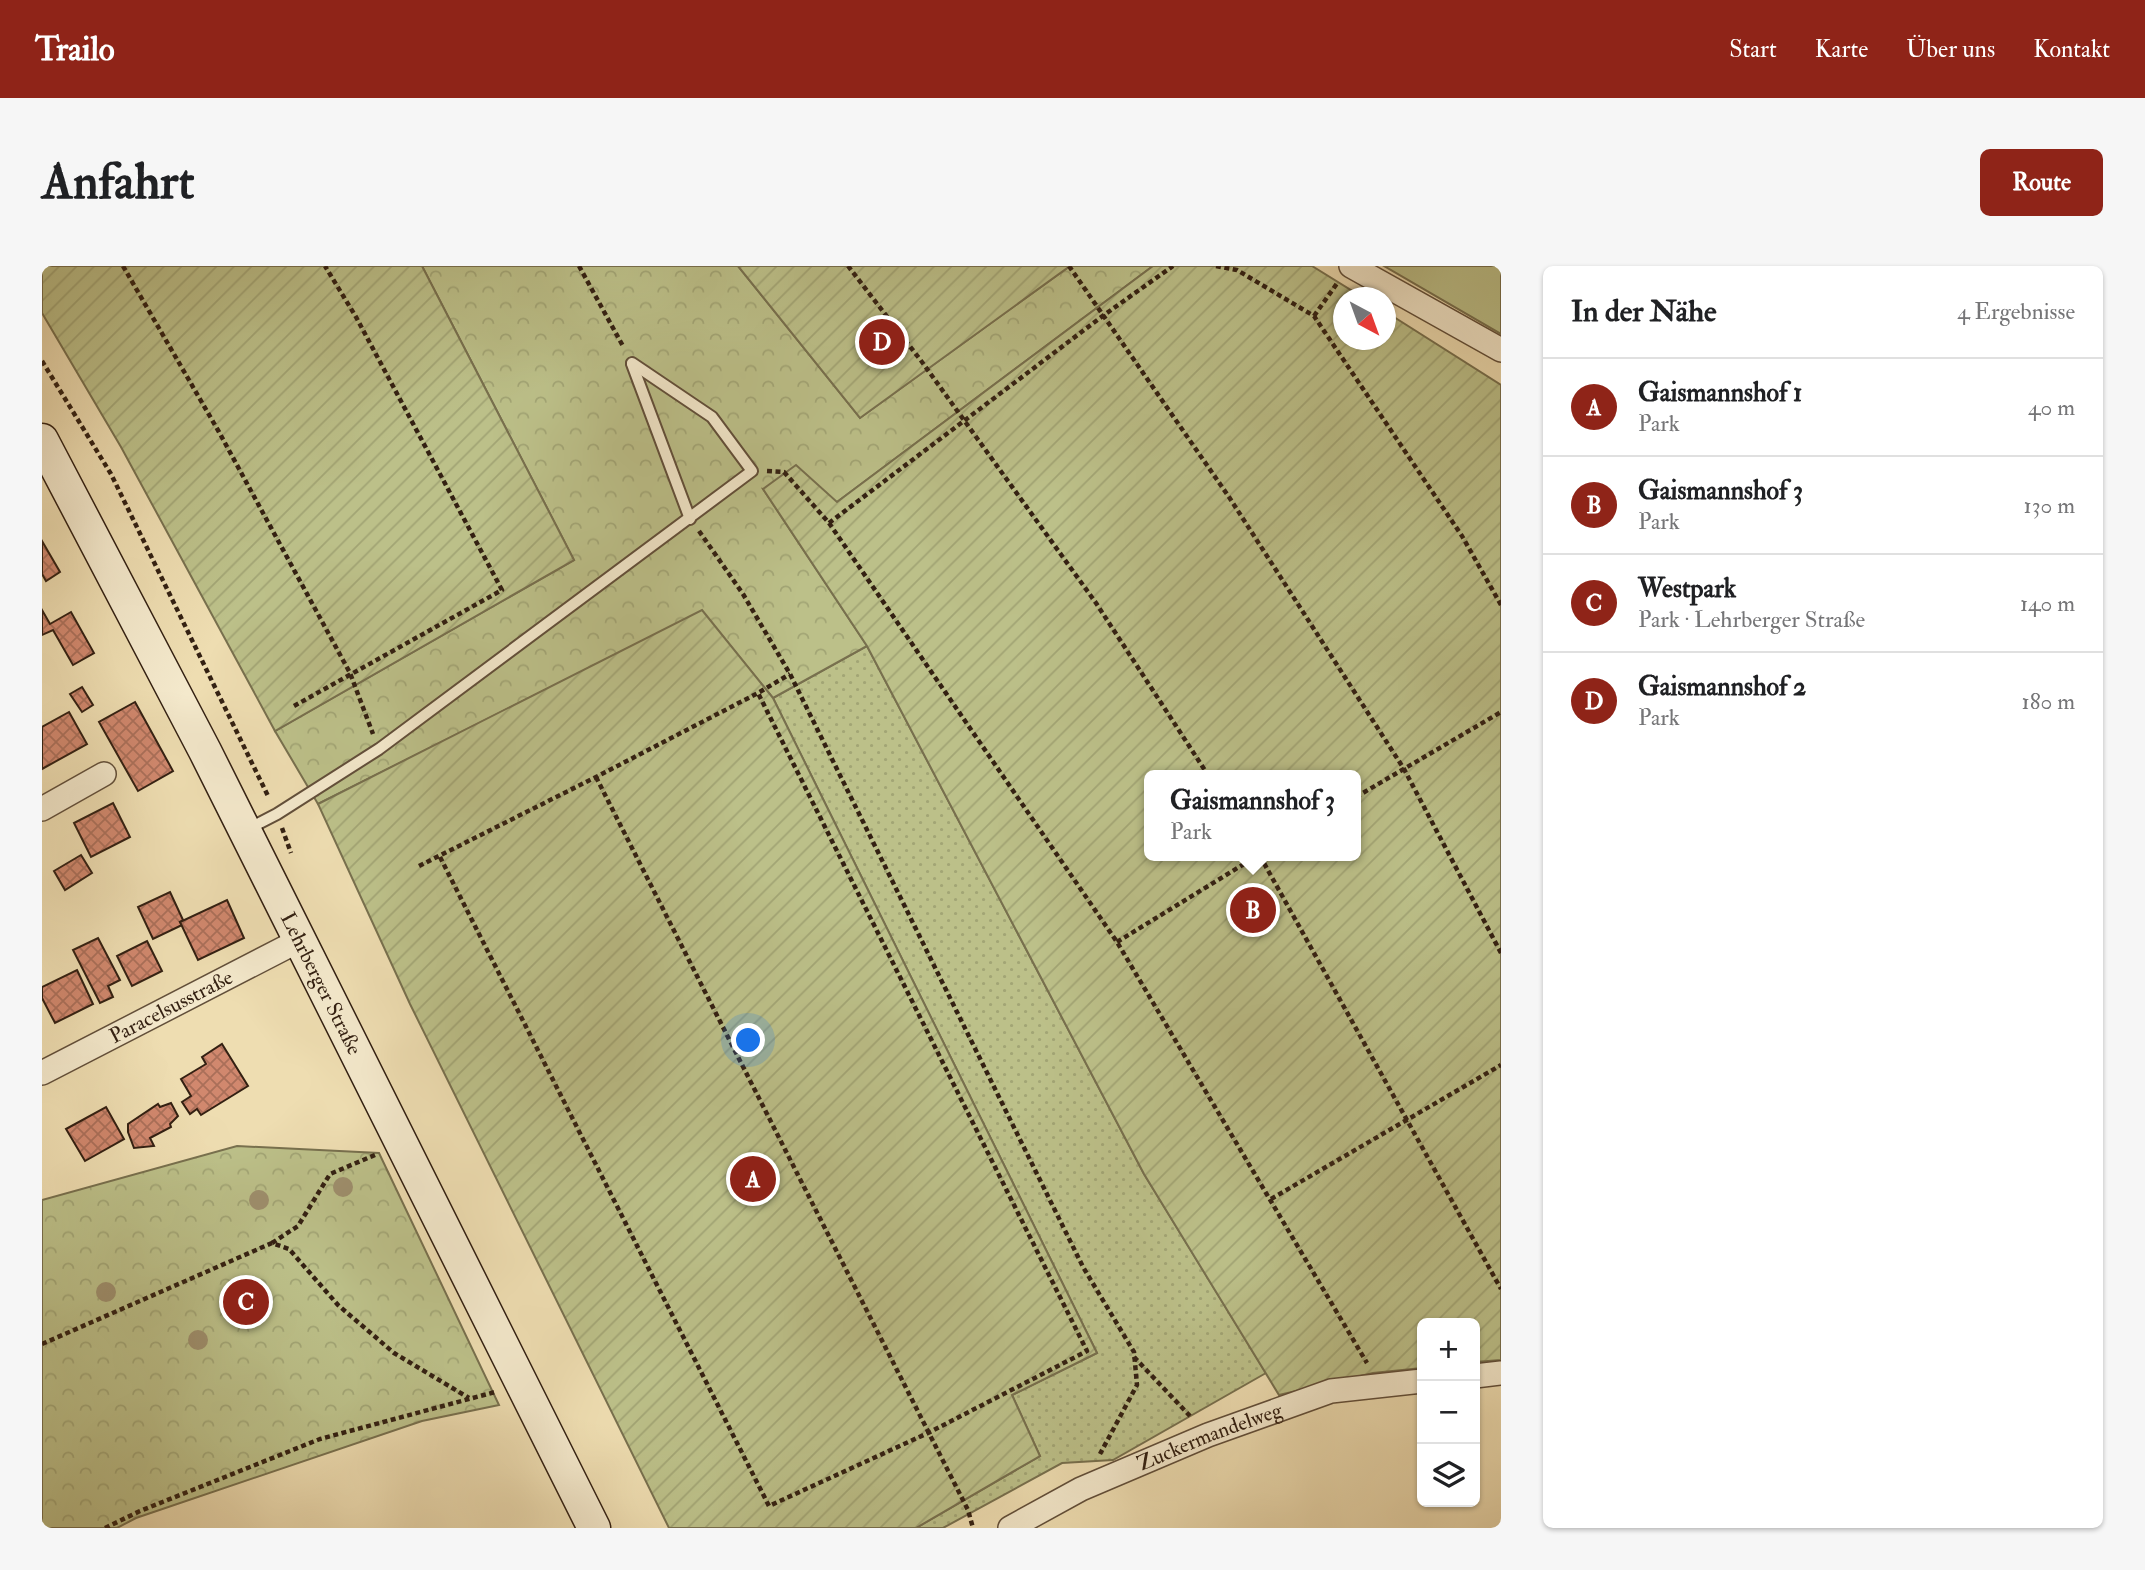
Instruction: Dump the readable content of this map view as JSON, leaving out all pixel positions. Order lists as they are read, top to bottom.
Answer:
{
  "streets": {
    "street": ["Lehrberger Straße", "Paracelsusstraße", "Zuckermandelweg"]
  },
  "crossings": [
    ["Lehrberger Straße", "Paracelsusstraße"]
  ],
  "north": "bottom right",
  "page": {
    "header": "Trailo",
    "nav": [
      "Start",
      "Karte",
      "Über uns",
      "Kontakt"
    ],
    "buttons": "Route",
    "title": "Anfahrt",
    "heading": ["In der Nähe", "4 Ergebnisse"],
    "pins": [
      "D",
      "B",
      "A",
      "C"
    ],
    "list": [
      {
        "mark": "A",
        "name": "Gaismannshof 1",
        "note": "Park",
        "value": "40 m"
      },
      {
        "mark": "B",
        "name": "Gaismannshof 3",
        "note": "Park",
        "value": "130 m"
      },
      {
        "mark": "C",
        "name": "Westpark",
        "note": "Park · Lehrberger Straße",
        "value": "140 m"
      },
      {
        "mark": "D",
        "name": "Gaismannshof 2",
        "note": "Park",
        "value": "180 m"
      }
    ],
    "popup": ["Gaismannshof 3", "Park"],
    "map_buttons": ["+", "−"]
  }
}
